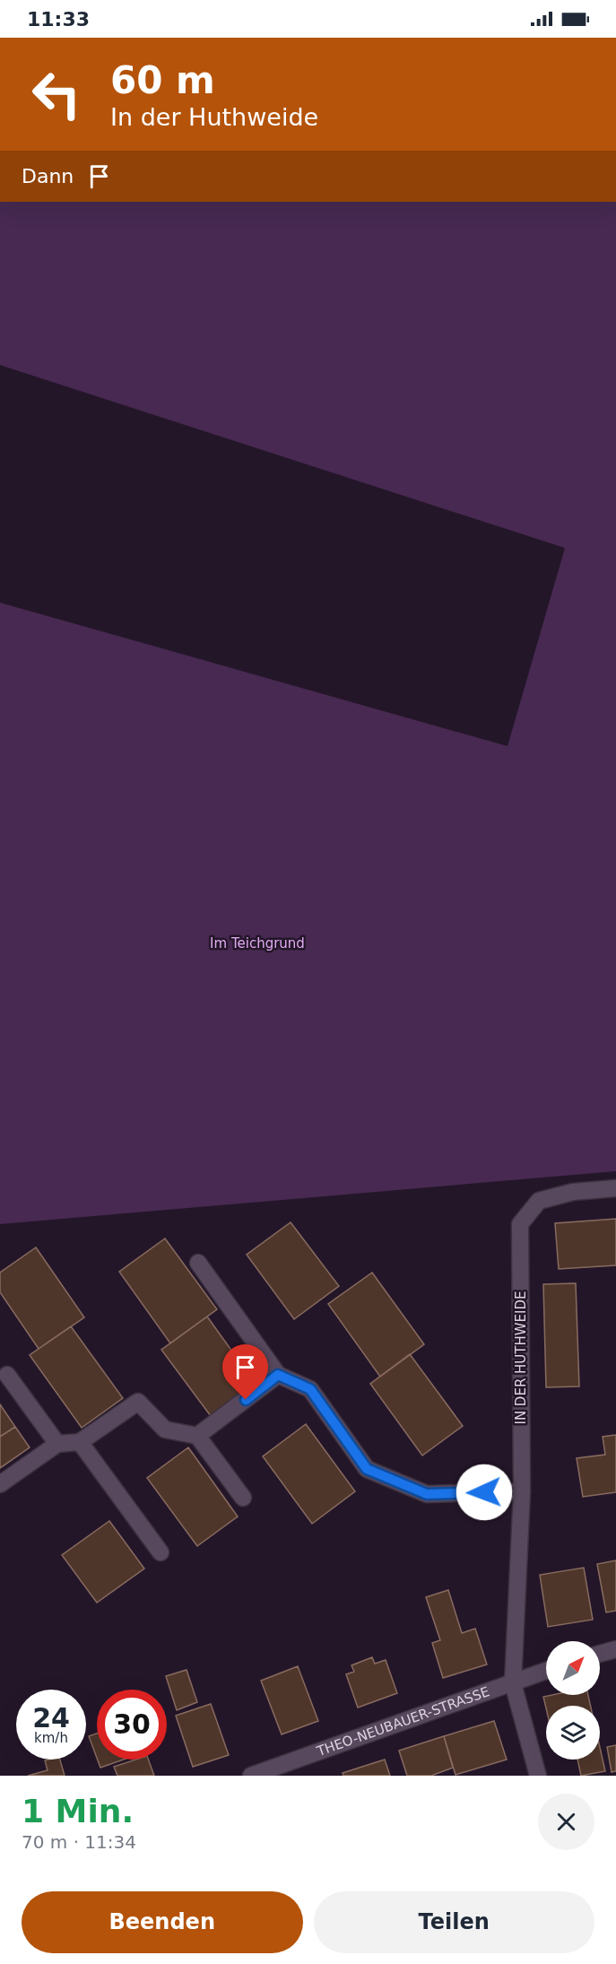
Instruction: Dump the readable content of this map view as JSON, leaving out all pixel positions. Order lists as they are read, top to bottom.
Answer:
{
  "streets": {
    "street": ["IN DER HUTHWEIDE", "THEO-NEUBAUER-STRASSE"]
  },
  "crossings": [
    ["IN DER HUTHWEIDE", "THEO-NEUBAUER-STRASSE"]
  ],
  "parks": ["Im Teichgrund"],
  "north": "top right",
  "page": {
    "status": "11:33",
    "turn": ["60 m", "In der Huthweide"],
    "then": "Dann",
    "speed": "24 km/h",
    "limit": "30",
    "heading": ["1 Min.", "70 m · 11:34"],
    "buttons": ["Beenden", "Teilen"]
  }
}
